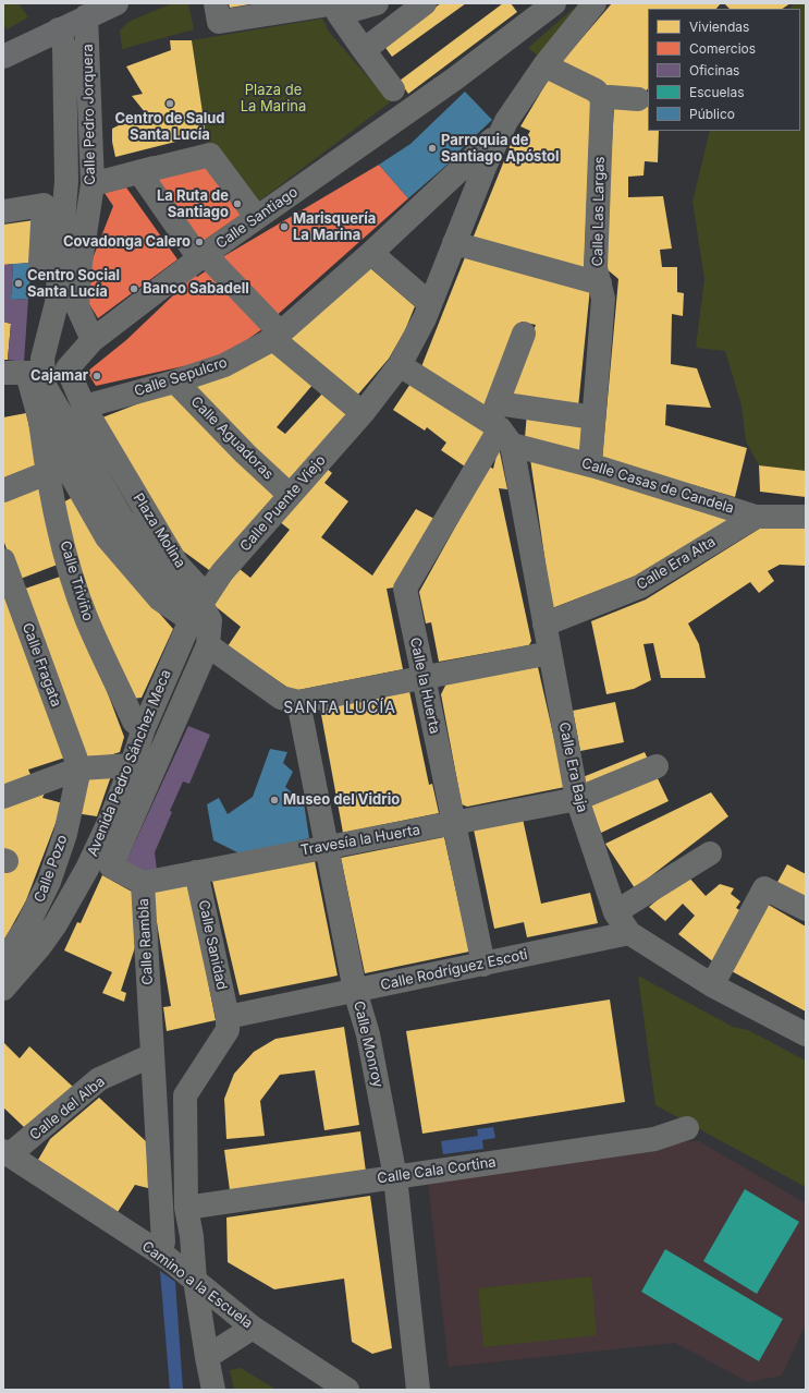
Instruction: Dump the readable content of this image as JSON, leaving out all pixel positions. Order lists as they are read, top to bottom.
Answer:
{
  "streets": {
    "street": [
      "Calle Pedro Jorquera",
      "Calle Las Largas",
      "Calle Santiago",
      "Calle Sepulcro",
      "Calle Aguadoras",
      "Calle Casas de Candela",
      "Calle Puente Viejo",
      "Plaza Molina",
      "Calle Era Alta",
      "Calle Triviño",
      "Calle Fragata",
      "Calle la Huerta",
      "Avenida Pedro Sánchez Meca",
      "Calle Era Baja",
      "Travesía la Huerta",
      "Calle Pozo",
      "Calle Rambla",
      "Calle Sanidad",
      "Calle Rodríguez Escoti",
      "Calle Monroy",
      "Calle del Alba",
      "Calle Cala Cortina",
      "Camino a la Escuela"
    ]
  },
  "crossings": [
    ["Calle Pedro Jorquera", "Calle Santiago"],
    ["Calle Las Largas", "Calle Casas de Candela"],
    ["Calle Santiago", "Plaza Molina"],
    ["Calle Sepulcro", "Calle Aguadoras"],
    ["Calle Sepulcro", "Calle Puente Viejo"],
    ["Calle Sepulcro", "Plaza Molina"],
    ["Calle Aguadoras", "Calle Puente Viejo"],
    ["Calle Casas de Candela", "Calle Era Alta"],
    ["Calle Casas de Candela", "Calle la Huerta"],
    ["Calle Casas de Candela", "Calle Era Baja"],
    ["Calle Puente Viejo", "Plaza Molina"],
    ["Calle Puente Viejo", "Avenida Pedro Sánchez Meca"],
    ["Calle Puente Viejo", "Calle Rambla"],
    ["Plaza Molina", "Avenida Pedro Sánchez Meca"],
    ["Plaza Molina", "Calle Rambla"],
    ["Calle Era Alta", "Calle Era Baja"],
    ["Calle Triviño", "Avenida Pedro Sánchez Meca"],
    ["Calle Fragata", "Calle Pozo"],
    ["Calle la Huerta", "Calle Era Baja"],
    ["Calle la Huerta", "Travesía la Huerta"],
    ["Calle la Huerta", "Calle Rodríguez Escoti"],
    ["Avenida Pedro Sánchez Meca", "Calle Rambla"],
    ["Calle Era Baja", "Travesía la Huerta"],
    ["Calle Era Baja", "Calle Rodríguez Escoti"],
    ["Travesía la Huerta", "Calle Rambla"],
    ["Travesía la Huerta", "Calle Sanidad"],
    ["Travesía la Huerta", "Calle Monroy"],
    ["Calle Rambla", "Calle del Alba"],
    ["Calle Sanidad", "Calle Rodríguez Escoti"],
    ["Calle Rodríguez Escoti", "Calle Monroy"],
    ["Calle Monroy", "Calle Cala Cortina"],
    ["Calle del Alba", "Camino a la Escuela"]
  ],
  "districts": ["SANTA LUCÍA"],
  "parks": ["Plaza de La Marina"],
  "places": [
    "Centro de Salud Santa Lucía",
    "Parroquia de Santiago Apóstol",
    "La Ruta de Santiago",
    "Marisquería La Marina",
    "Covadonga Calero",
    "Centro Social Santa Lucía",
    "Banco Sabadell",
    "Cajamar",
    "Museo del Vidrio"
  ],
  "legend": [
    "Viviendas",
    "Comercios",
    "Oficinas",
    "Escuelas",
    "Público"
  ]
}
